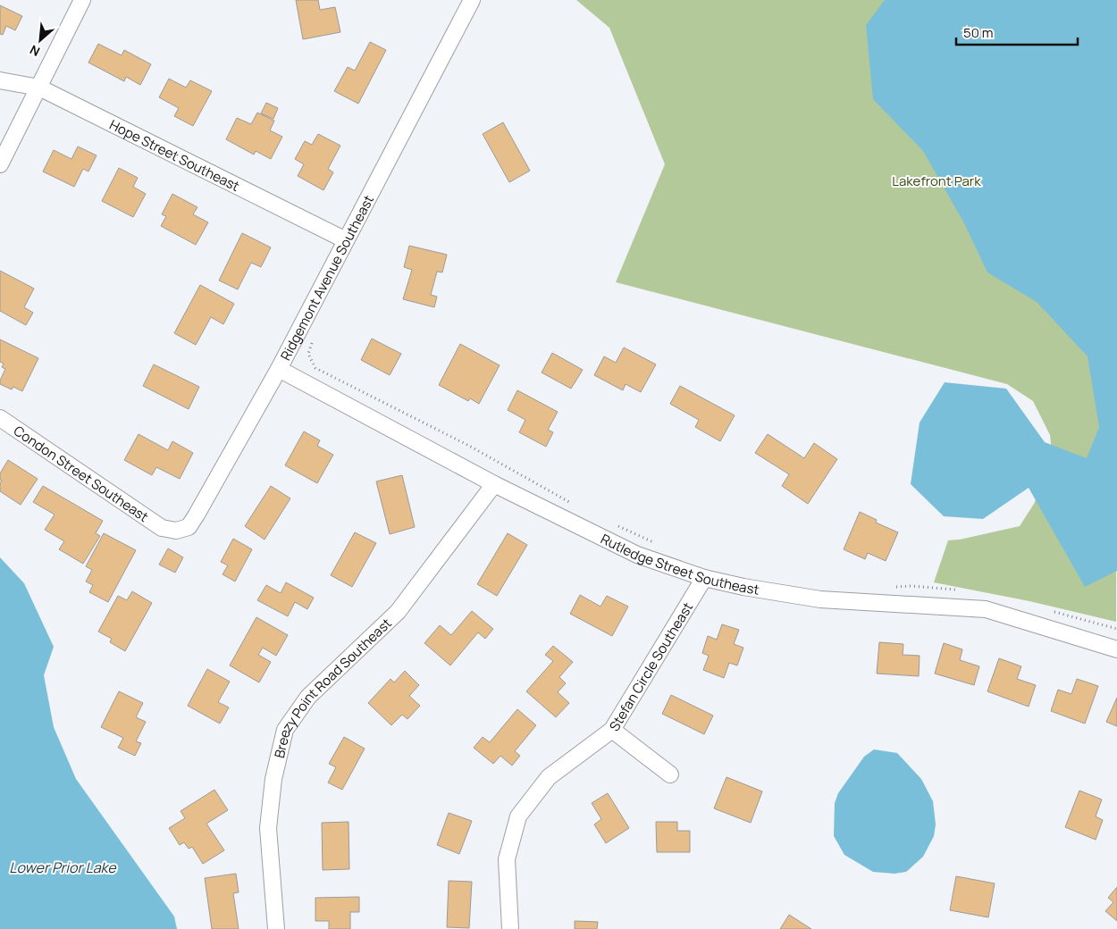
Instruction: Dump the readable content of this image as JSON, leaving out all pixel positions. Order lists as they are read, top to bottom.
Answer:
{
  "streets": {
    "street": [
      "Hope Street Southeast",
      "Ridgemont Avenue Southeast",
      "Condon Street Southeast",
      "Rutledge Street Southeast",
      "Stefan Circle Southeast",
      "Breezy Point Road Southeast"
    ]
  },
  "crossings": [
    ["Hope Street Southeast", "Ridgemont Avenue Southeast"],
    ["Ridgemont Avenue Southeast", "Condon Street Southeast"],
    ["Ridgemont Avenue Southeast", "Rutledge Street Southeast"],
    ["Rutledge Street Southeast", "Stefan Circle Southeast"],
    ["Rutledge Street Southeast", "Breezy Point Road Southeast"]
  ],
  "water": ["Lower Prior Lake"],
  "parks": ["Lakefront Park"],
  "scale_bar": "50 m",
  "north": "bottom left"
}
